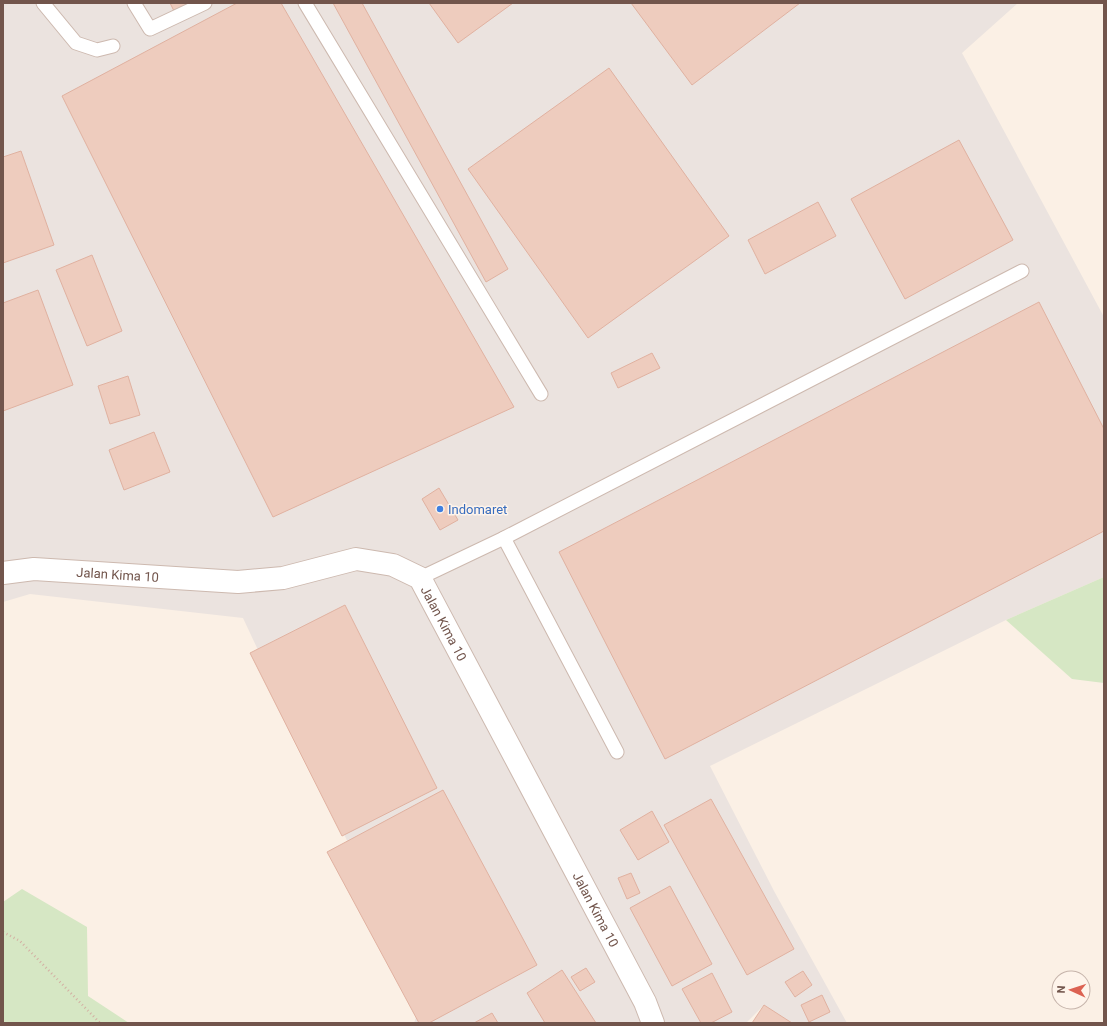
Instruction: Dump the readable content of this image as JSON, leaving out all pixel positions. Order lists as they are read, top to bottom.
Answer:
{
  "streets": {
    "street": ["Jalan Kima 10"]
  },
  "places": ["Indomaret"],
  "north": "left"
}
